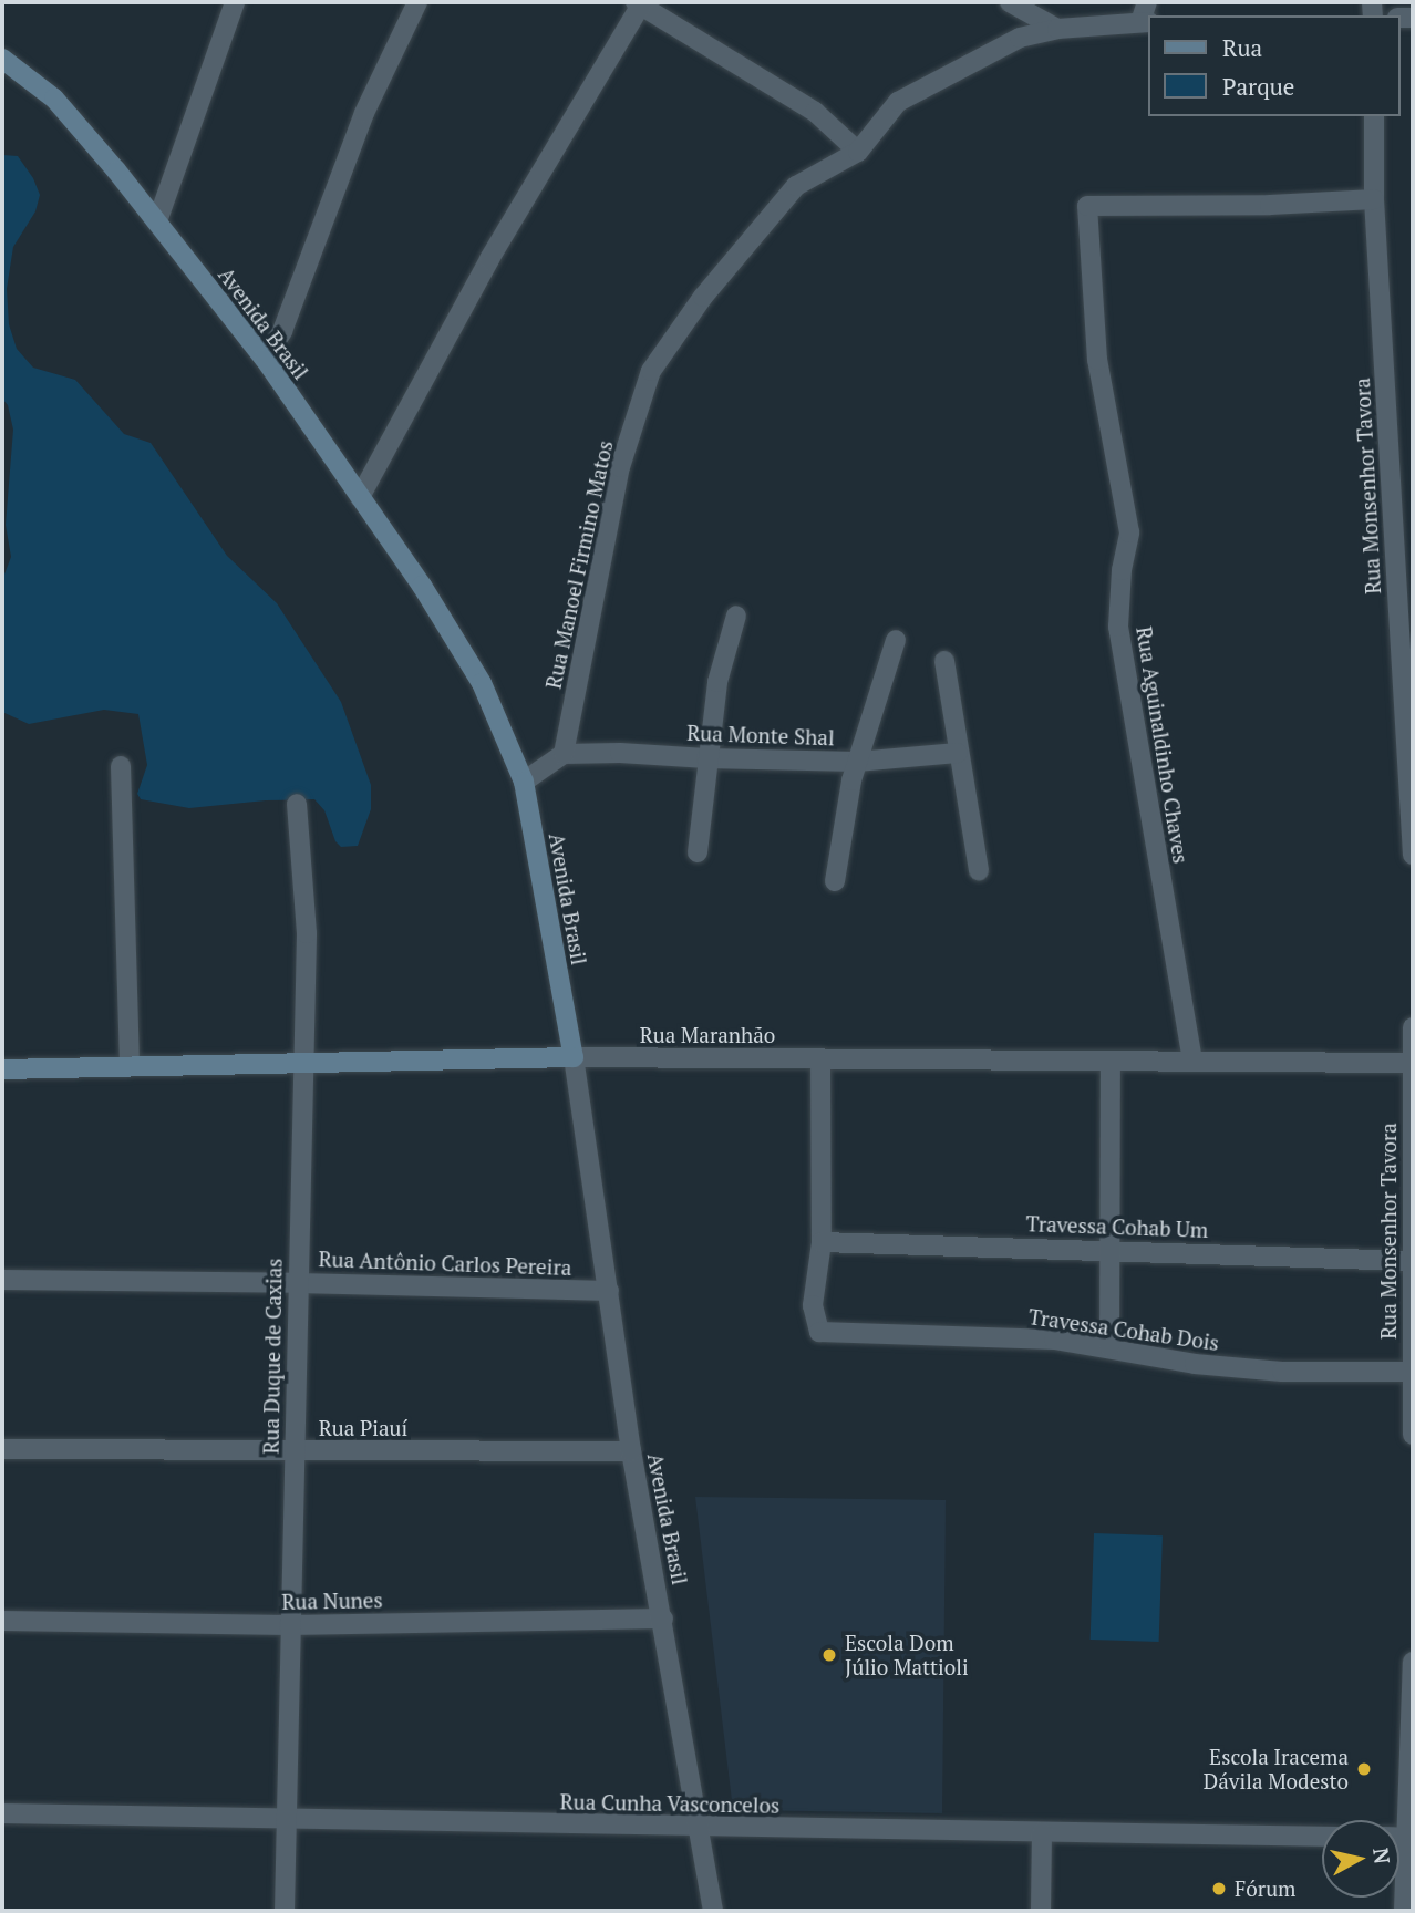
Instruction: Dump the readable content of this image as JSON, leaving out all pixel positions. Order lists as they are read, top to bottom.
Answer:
{
  "streets": {
    "street": [
      "Avenida Brasil",
      "Rua Monsenhor Tavora",
      "Rua Manoel Firmino Matos",
      "Rua Monte Shal",
      "Rua Aguinaldinho Chaves",
      "Rua Maranhão",
      "Travessa Cohab Um",
      "Rua Antônio Carlos Pereira",
      "Travessa Cohab Dois",
      "Rua Duque de Caxias",
      "Rua Piauí",
      "Rua Nunes",
      "Rua Cunha Vasconcelos"
    ]
  },
  "crossings": [
    ["Avenida Brasil", "Rua Maranhão"],
    ["Avenida Brasil", "Rua Antônio Carlos Pereira"],
    ["Avenida Brasil", "Rua Piauí"],
    ["Avenida Brasil", "Rua Nunes"],
    ["Avenida Brasil", "Rua Cunha Vasconcelos"],
    ["Rua Monsenhor Tavora", "Rua Aguinaldinho Chaves"],
    ["Rua Monsenhor Tavora", "Rua Maranhão"],
    ["Rua Monsenhor Tavora", "Travessa Cohab Um"],
    ["Rua Monsenhor Tavora", "Travessa Cohab Dois"],
    ["Rua Manoel Firmino Matos", "Rua Monte Shal"],
    ["Rua Aguinaldinho Chaves", "Rua Maranhão"],
    ["Rua Maranhão", "Rua Duque de Caxias"],
    ["Travessa Cohab Um", "Travessa Cohab Dois"],
    ["Rua Antônio Carlos Pereira", "Rua Duque de Caxias"],
    ["Rua Duque de Caxias", "Rua Piauí"],
    ["Rua Duque de Caxias", "Rua Nunes"],
    ["Rua Duque de Caxias", "Rua Cunha Vasconcelos"]
  ],
  "places": ["Escola Dom Júlio Mattioli", "Escola Iracema Dávila Modesto", "Fórum"],
  "legend": ["Rua", "Parque"],
  "north": "right"
}
